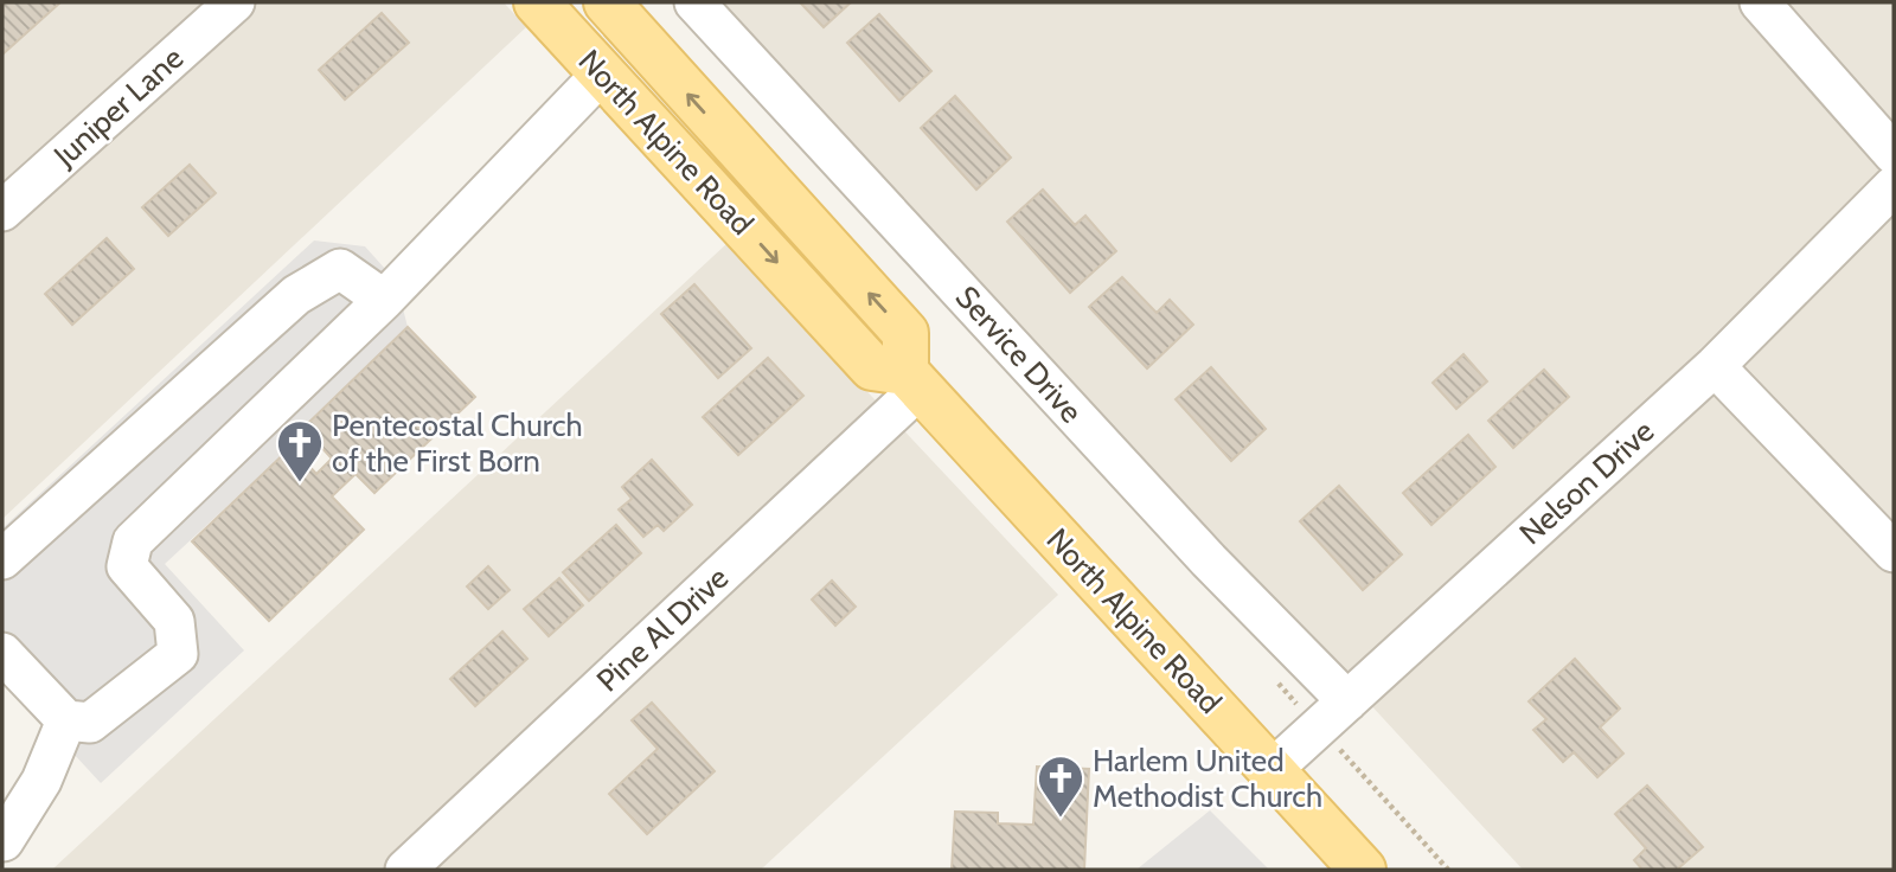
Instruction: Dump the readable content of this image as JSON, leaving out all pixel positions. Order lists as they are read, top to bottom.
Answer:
{
  "streets": {
    "main road": ["North Alpine Road"],
    "street": [
      "Juniper Lane",
      "Service Drive",
      "Nelson Drive",
      "Pine Al Drive"
    ]
  },
  "crossings": [
    ["North Alpine Road", "Nelson Drive"],
    ["North Alpine Road", "Pine Al Drive"],
    ["Service Drive", "Nelson Drive"]
  ],
  "places": {
    "church": ["Pentecostal Church of the First Born", "Harlem United Methodist Church"]
  }
}
